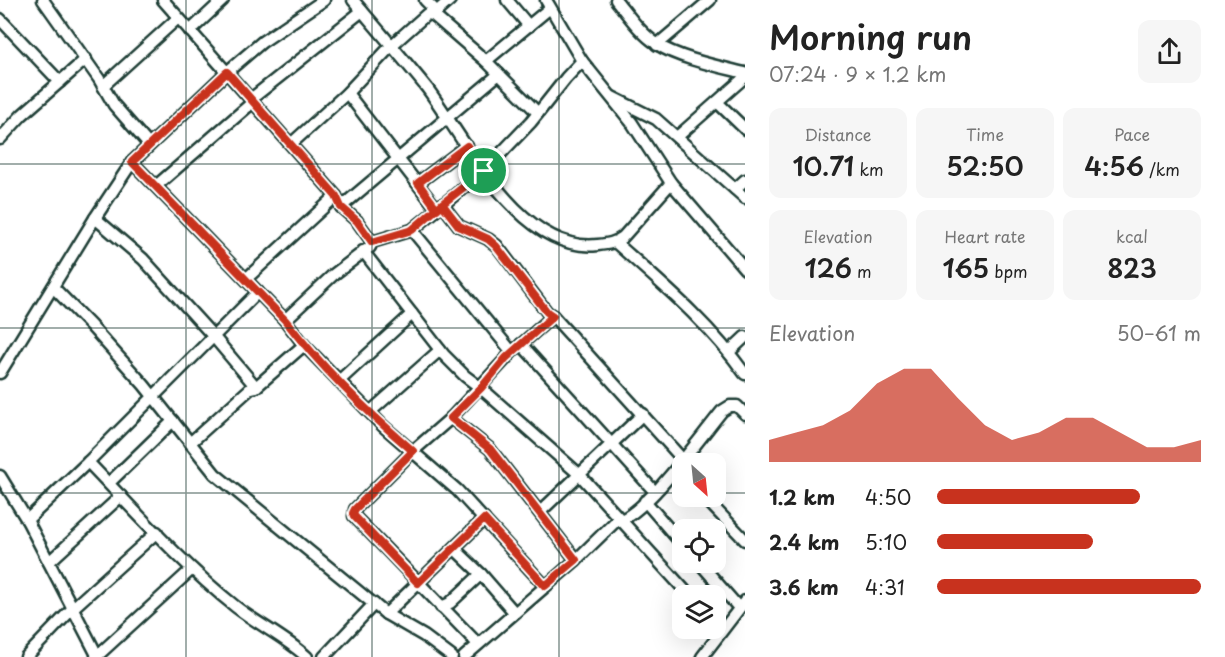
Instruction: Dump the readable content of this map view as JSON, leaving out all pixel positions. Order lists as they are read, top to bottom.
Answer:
{
  "north": "bottom right",
  "page": {
    "heading": ["Morning run", "07:24 · 9 × 1.2 km"],
    "stats": [
      ["Distance", "10.71 km"],
      ["Time", "52:50"],
      ["Pace", "4:56 /km"],
      ["Elevation", "126 m"],
      ["Heart rate", "165 bpm"],
      ["kcal", "823"]
    ],
    "chart": ["Elevation", "50–61 m"],
    "list": [
      {
        "name": "1.2 km",
        "note": "4:50"
      },
      {
        "name": "2.4 km",
        "note": "5:10"
      },
      {
        "name": "3.6 km",
        "note": "4:31"
      }
    ]
  }
}
